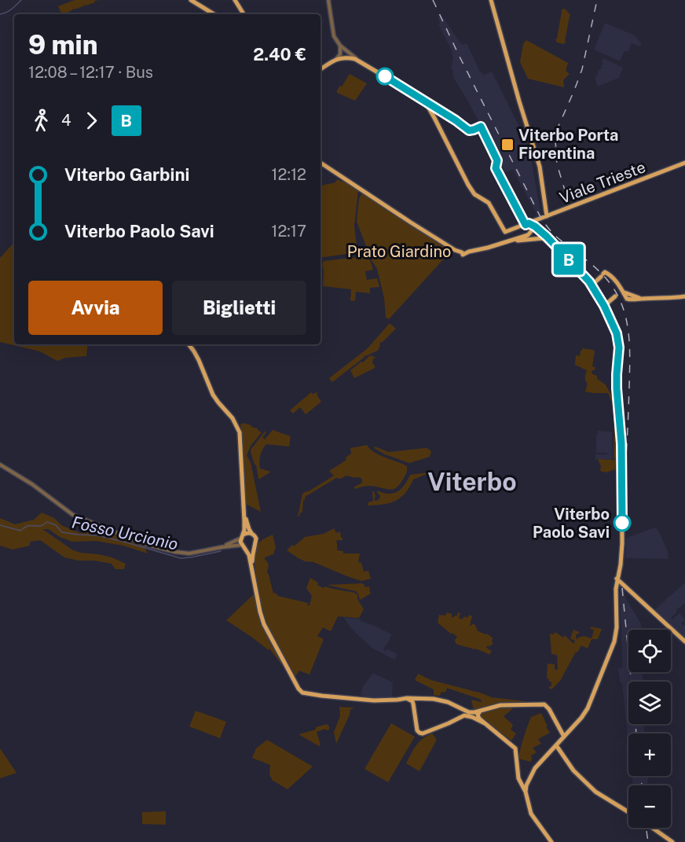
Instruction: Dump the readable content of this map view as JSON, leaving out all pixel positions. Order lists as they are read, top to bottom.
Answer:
{
  "streets": {
    "main road": ["Viale Trieste"]
  },
  "districts": ["Viterbo"],
  "water": ["Fosso Urcionio"],
  "parks": ["Prato Giardino"],
  "places": {
    "transit": ["Viterbo Porta Fiorentina"],
    "other": ["Viterbo Paolo Savi"]
  },
  "lines": ["bus line B"],
  "page": {
    "on_map": "B",
    "heading": ["9 min", "12:08 – 12:17 · Bus", "2.40 €"],
    "legs": ["4", "B"],
    "list": [
      {
        "name": "Viterbo Garbini",
        "value": "12:12"
      },
      {
        "name": "Viterbo Paolo Savi",
        "value": "12:17"
      }
    ],
    "buttons": ["Avvia", "Biglietti"],
    "map_buttons": ["+", "−"]
  }
}
